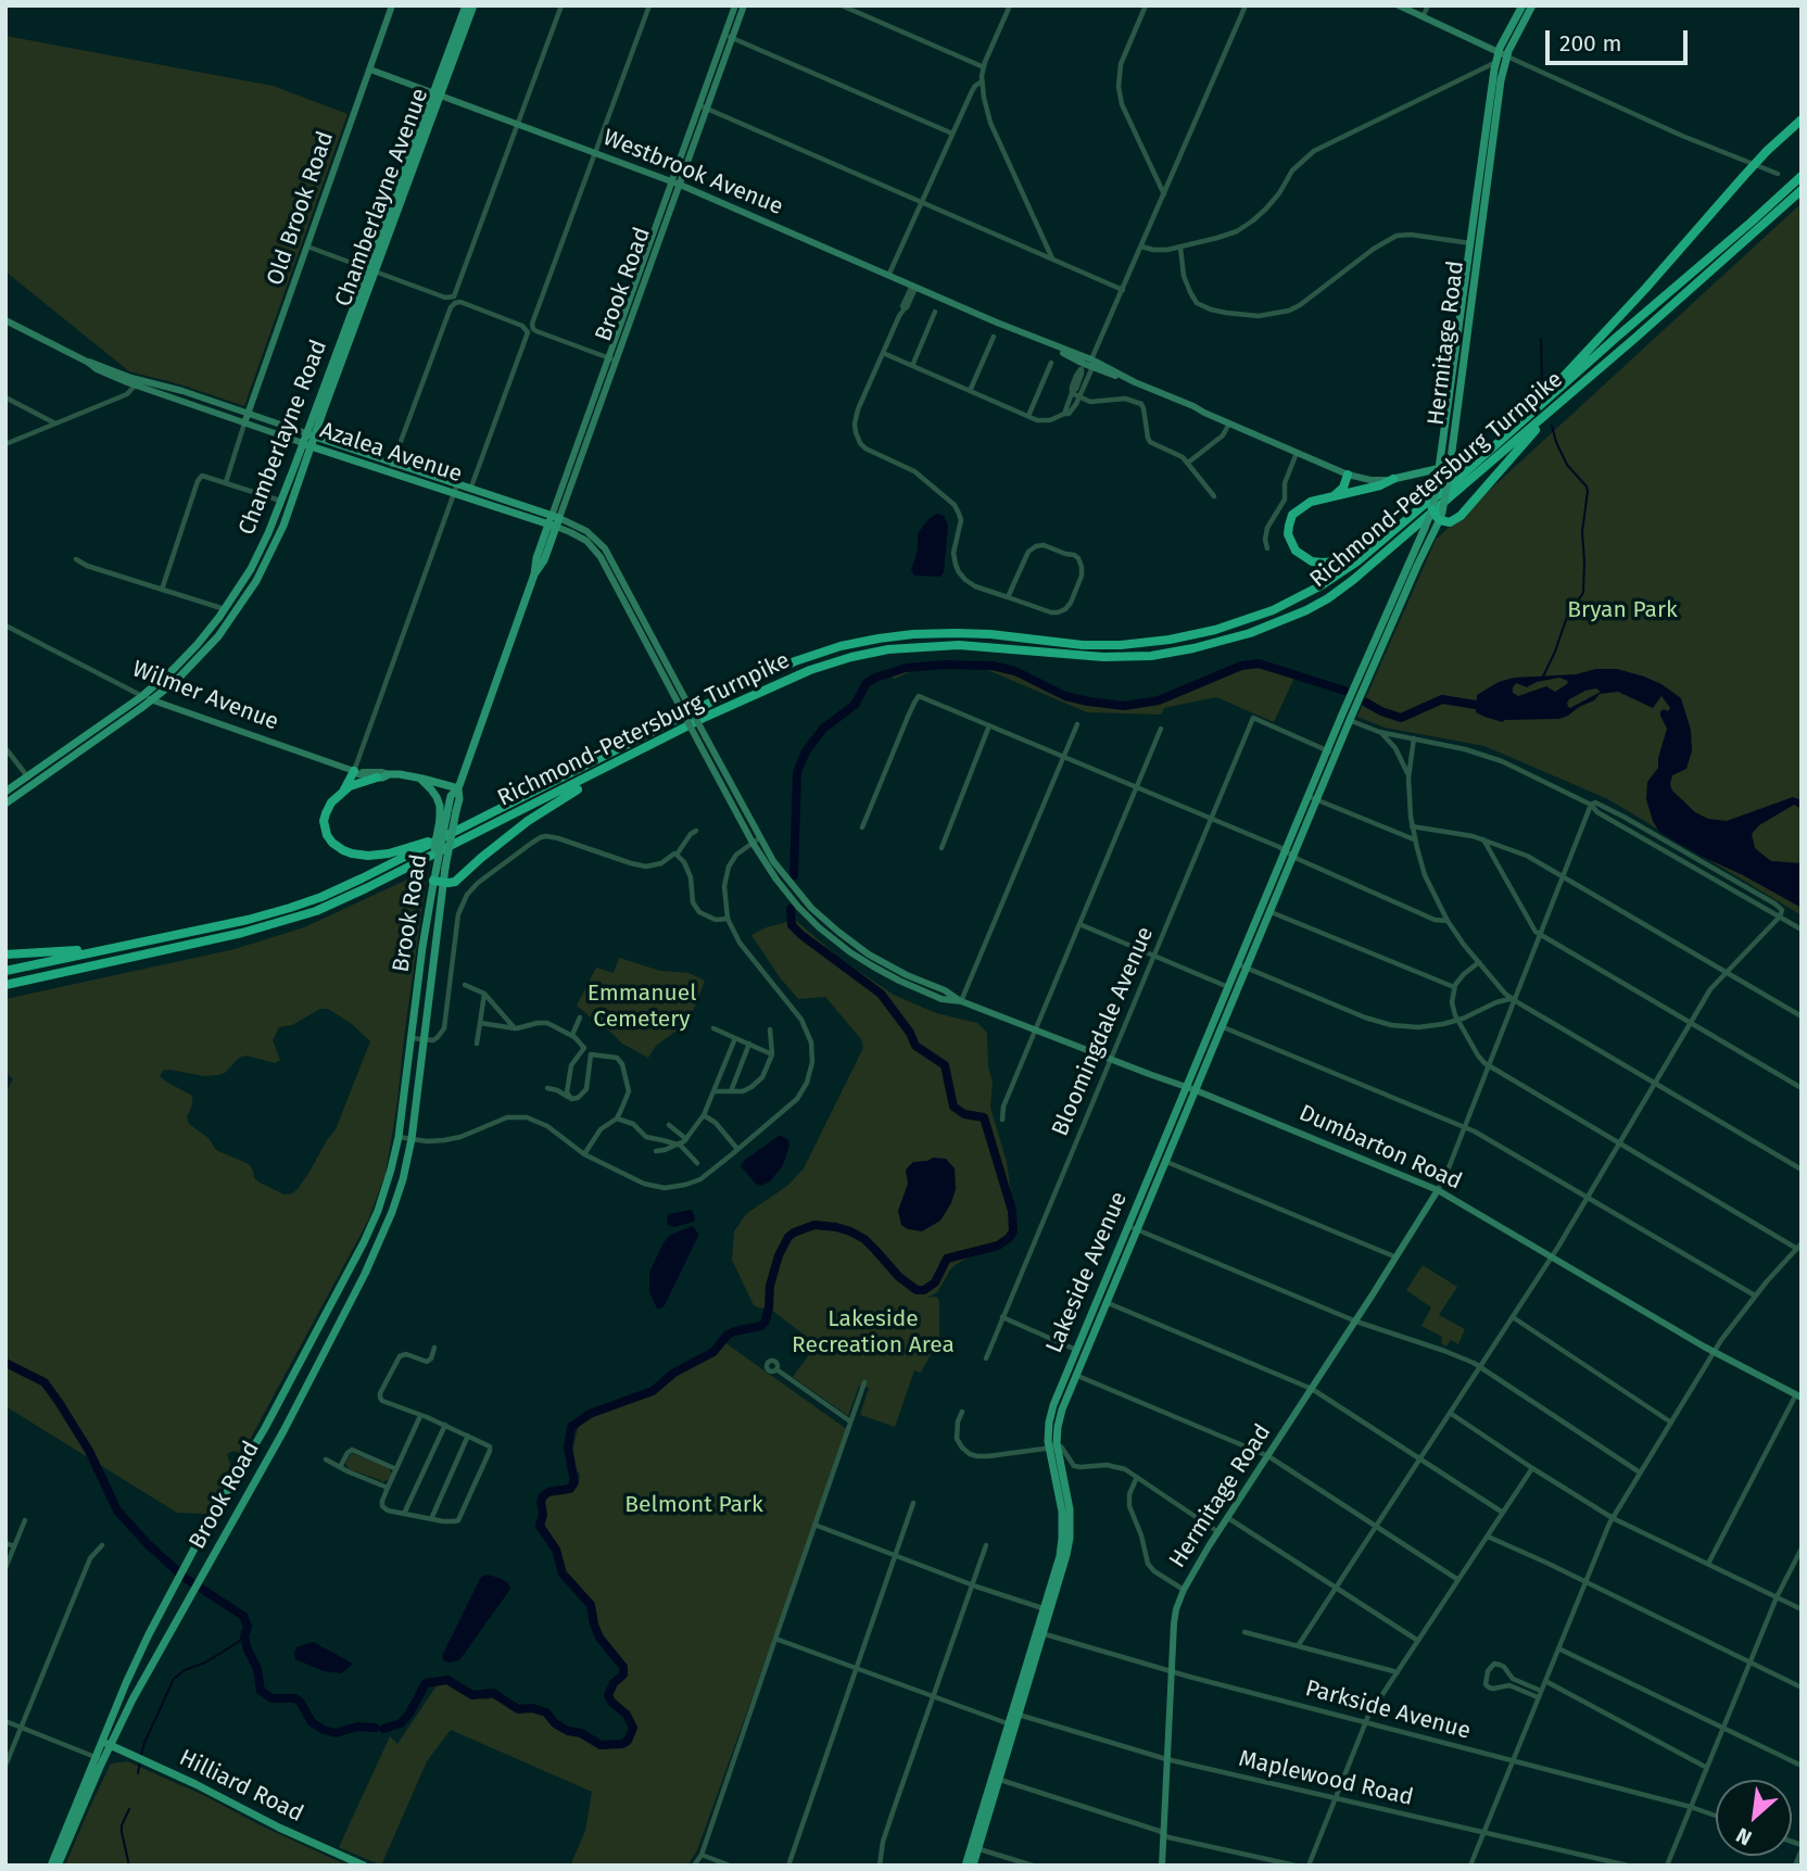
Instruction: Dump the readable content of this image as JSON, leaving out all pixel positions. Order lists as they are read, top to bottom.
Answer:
{
  "streets": {
    "highway": ["Richmond-Petersburg Turnpike"],
    "main road": [
      "Westbrook Avenue",
      "Chamberlayne Avenue",
      "Old Brook Road",
      "Brook Road",
      "Hermitage Road",
      "Chamberlayne Road",
      "Azalea Avenue",
      "Wilmer Avenue",
      "Dumbarton Road",
      "Lakeside Avenue",
      "Hilliard Road"
    ],
    "street": ["Bloomingdale Avenue", "Parkside Avenue", "Maplewood Road"]
  },
  "crossings": [
    ["Westbrook Avenue", "Chamberlayne Avenue"],
    ["Westbrook Avenue", "Old Brook Road"],
    ["Westbrook Avenue", "Brook Road"],
    ["Westbrook Avenue", "Hermitage Road"],
    ["Westbrook Avenue", "Chamberlayne Road"],
    ["Chamberlayne Avenue", "Chamberlayne Road"],
    ["Old Brook Road", "Azalea Avenue"],
    ["Brook Road", "Azalea Avenue"],
    ["Brook Road", "Wilmer Avenue"],
    ["Brook Road", "Dumbarton Road"],
    ["Brook Road", "Hilliard Road"],
    ["Hermitage Road", "Dumbarton Road"],
    ["Hermitage Road", "Lakeside Avenue"],
    ["Hermitage Road", "Parkside Avenue"],
    ["Hermitage Road", "Maplewood Road"],
    ["Chamberlayne Road", "Azalea Avenue"],
    ["Chamberlayne Road", "Wilmer Avenue"],
    ["Azalea Avenue", "Dumbarton Road"],
    ["Bloomingdale Avenue", "Dumbarton Road"],
    ["Bloomingdale Avenue", "Lakeside Avenue"],
    ["Dumbarton Road", "Lakeside Avenue"],
    ["Lakeside Avenue", "Parkside Avenue"],
    ["Lakeside Avenue", "Maplewood Road"]
  ],
  "parks": [
    "Bryan Park",
    "Emmanuel Cemetery",
    "Lakeside Recreation Area",
    "Belmont Park"
  ],
  "scale_bar": "200 m",
  "north": "bottom left"
}
